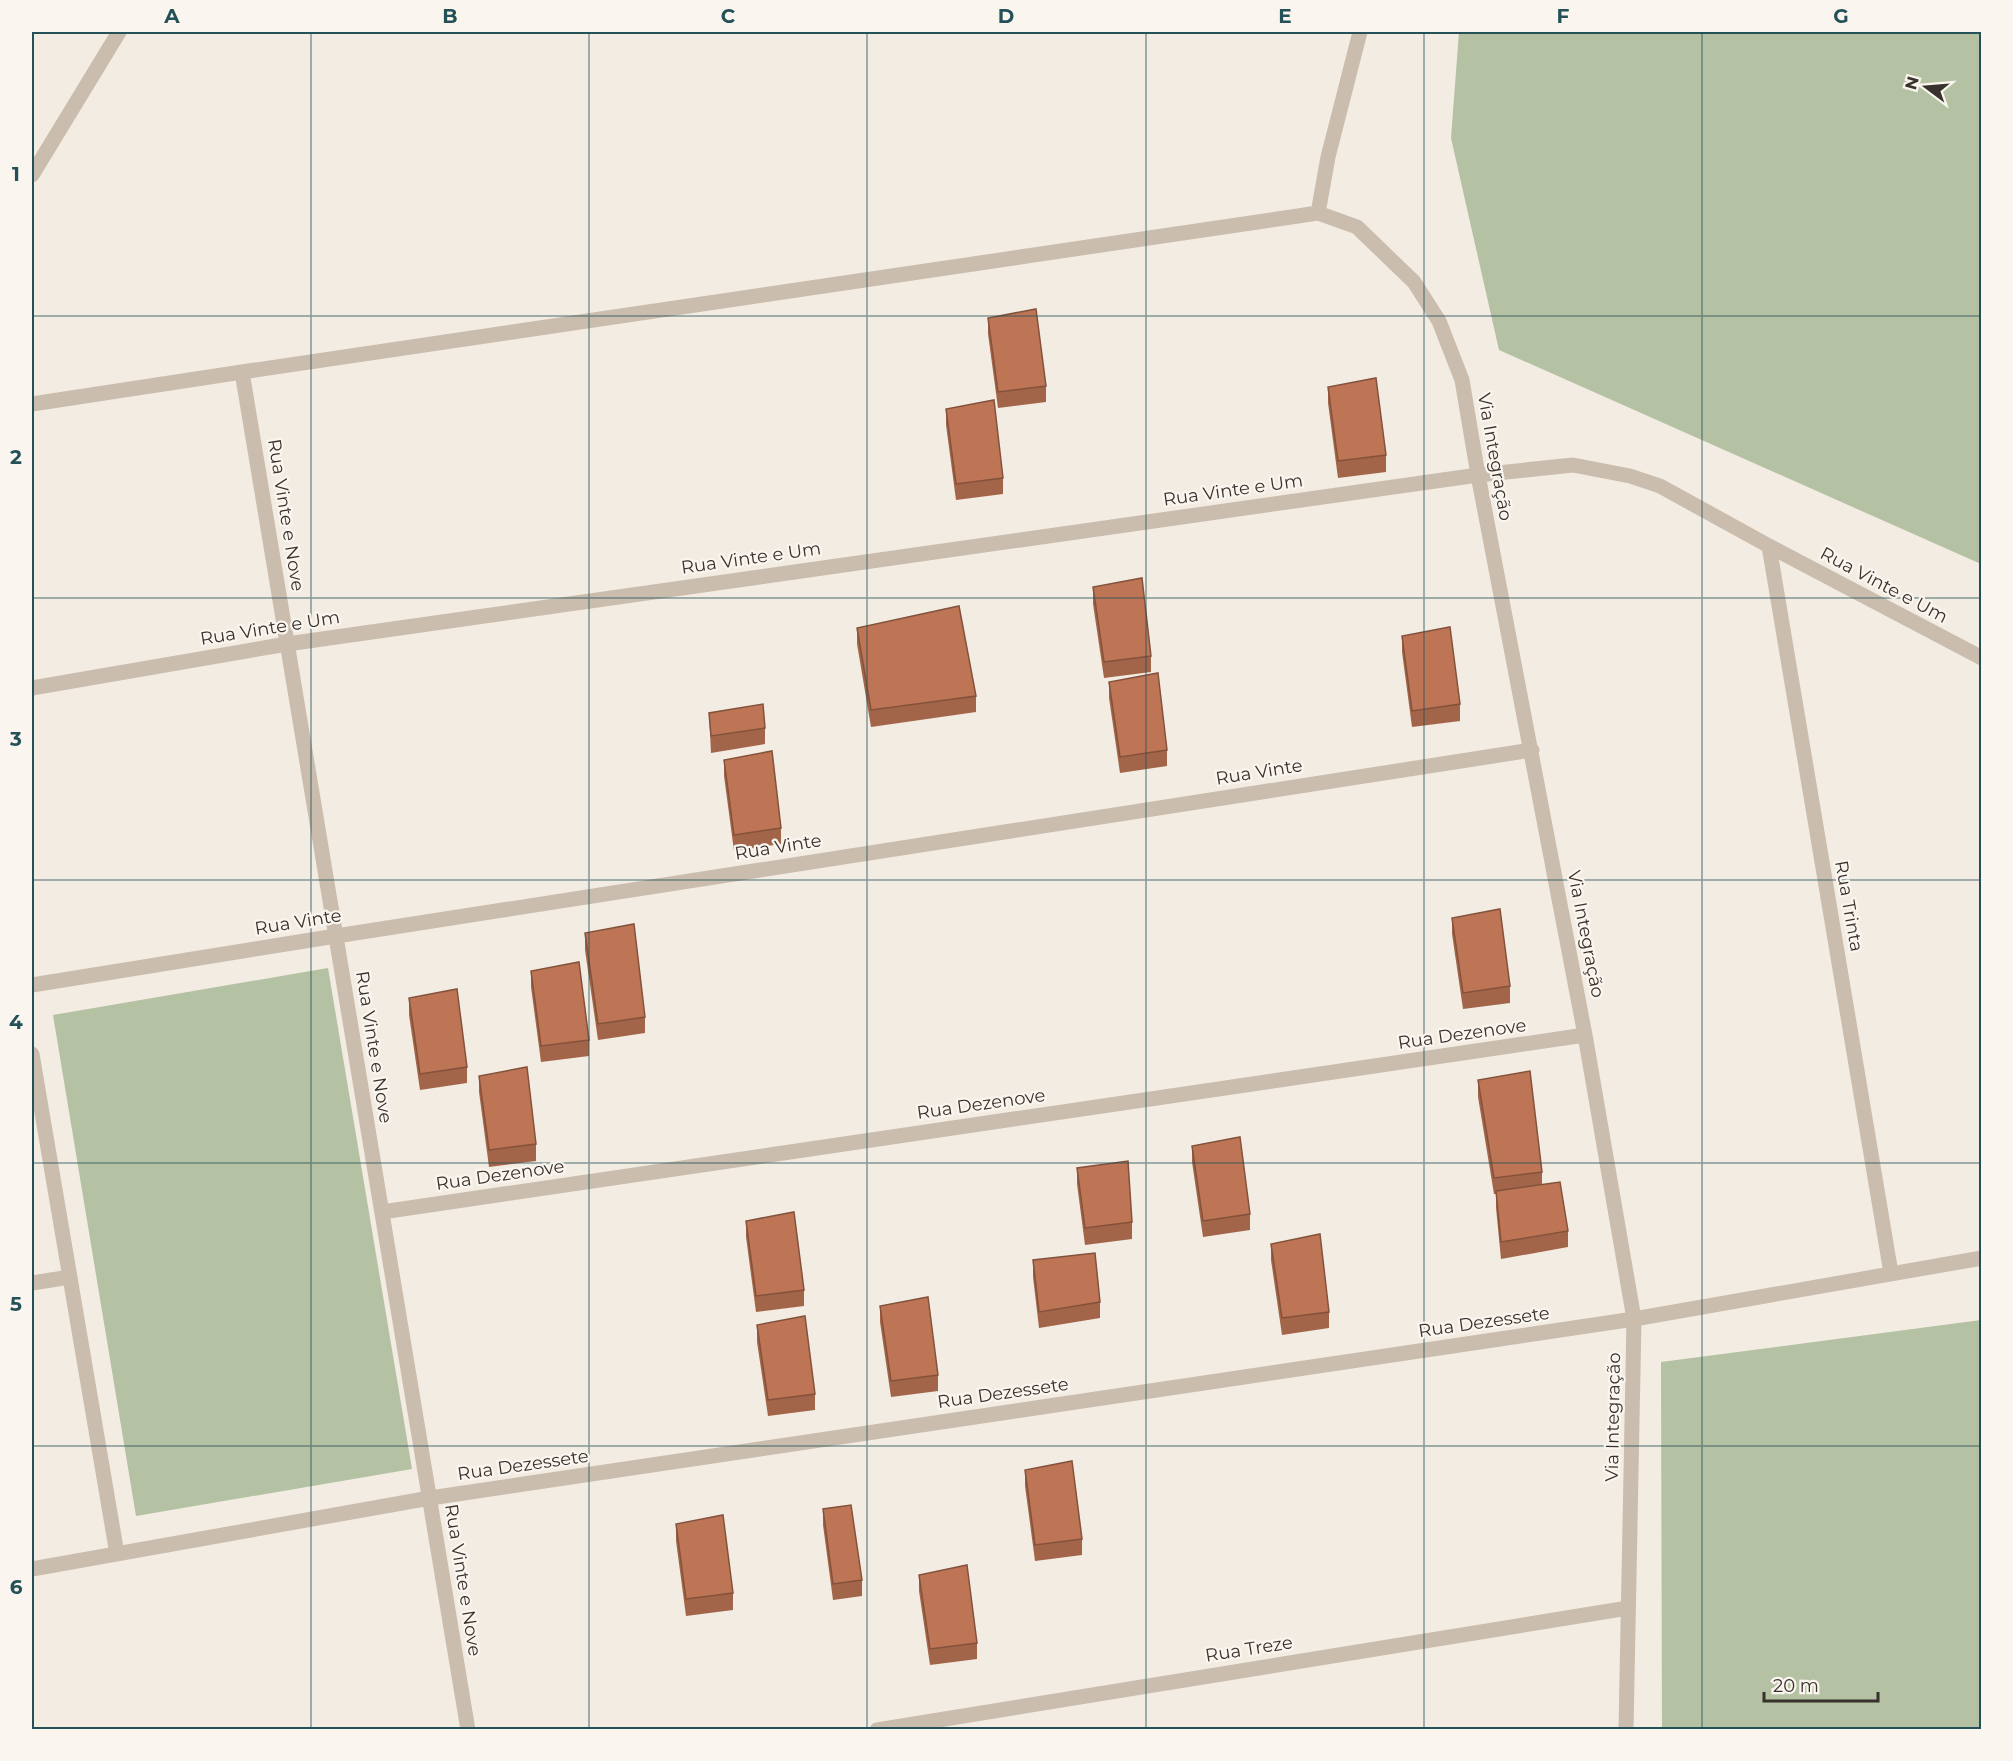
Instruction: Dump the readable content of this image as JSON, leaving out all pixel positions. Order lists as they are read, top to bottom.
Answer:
{
  "streets": {
    "street": [
      "Via Integração",
      "Rua Vinte e Um",
      "Rua Vinte e Nove",
      "Rua Vinte",
      "Rua Trinta",
      "Rua Dezenove",
      "Rua Dezessete",
      "Rua Treze"
    ]
  },
  "crossings": [
    ["Via Integração", "Rua Vinte e Um"],
    ["Via Integração", "Rua Vinte"],
    ["Via Integração", "Rua Dezenove"],
    ["Via Integração", "Rua Dezessete"],
    ["Via Integração", "Rua Treze"],
    ["Rua Vinte e Um", "Rua Vinte e Nove"],
    ["Rua Vinte e Um", "Rua Trinta"],
    ["Rua Vinte e Nove", "Rua Vinte"],
    ["Rua Vinte e Nove", "Rua Dezenove"],
    ["Rua Vinte e Nove", "Rua Dezessete"],
    ["Rua Trinta", "Rua Dezessete"]
  ],
  "scale_bar": "20 m",
  "north": "left",
  "grid": {
    "columns": [
      "A",
      "B",
      "C",
      "D",
      "E",
      "F",
      "G"
    ],
    "rows": [
      "1",
      "2",
      "3",
      "4",
      "5",
      "6"
    ]
  }
}
